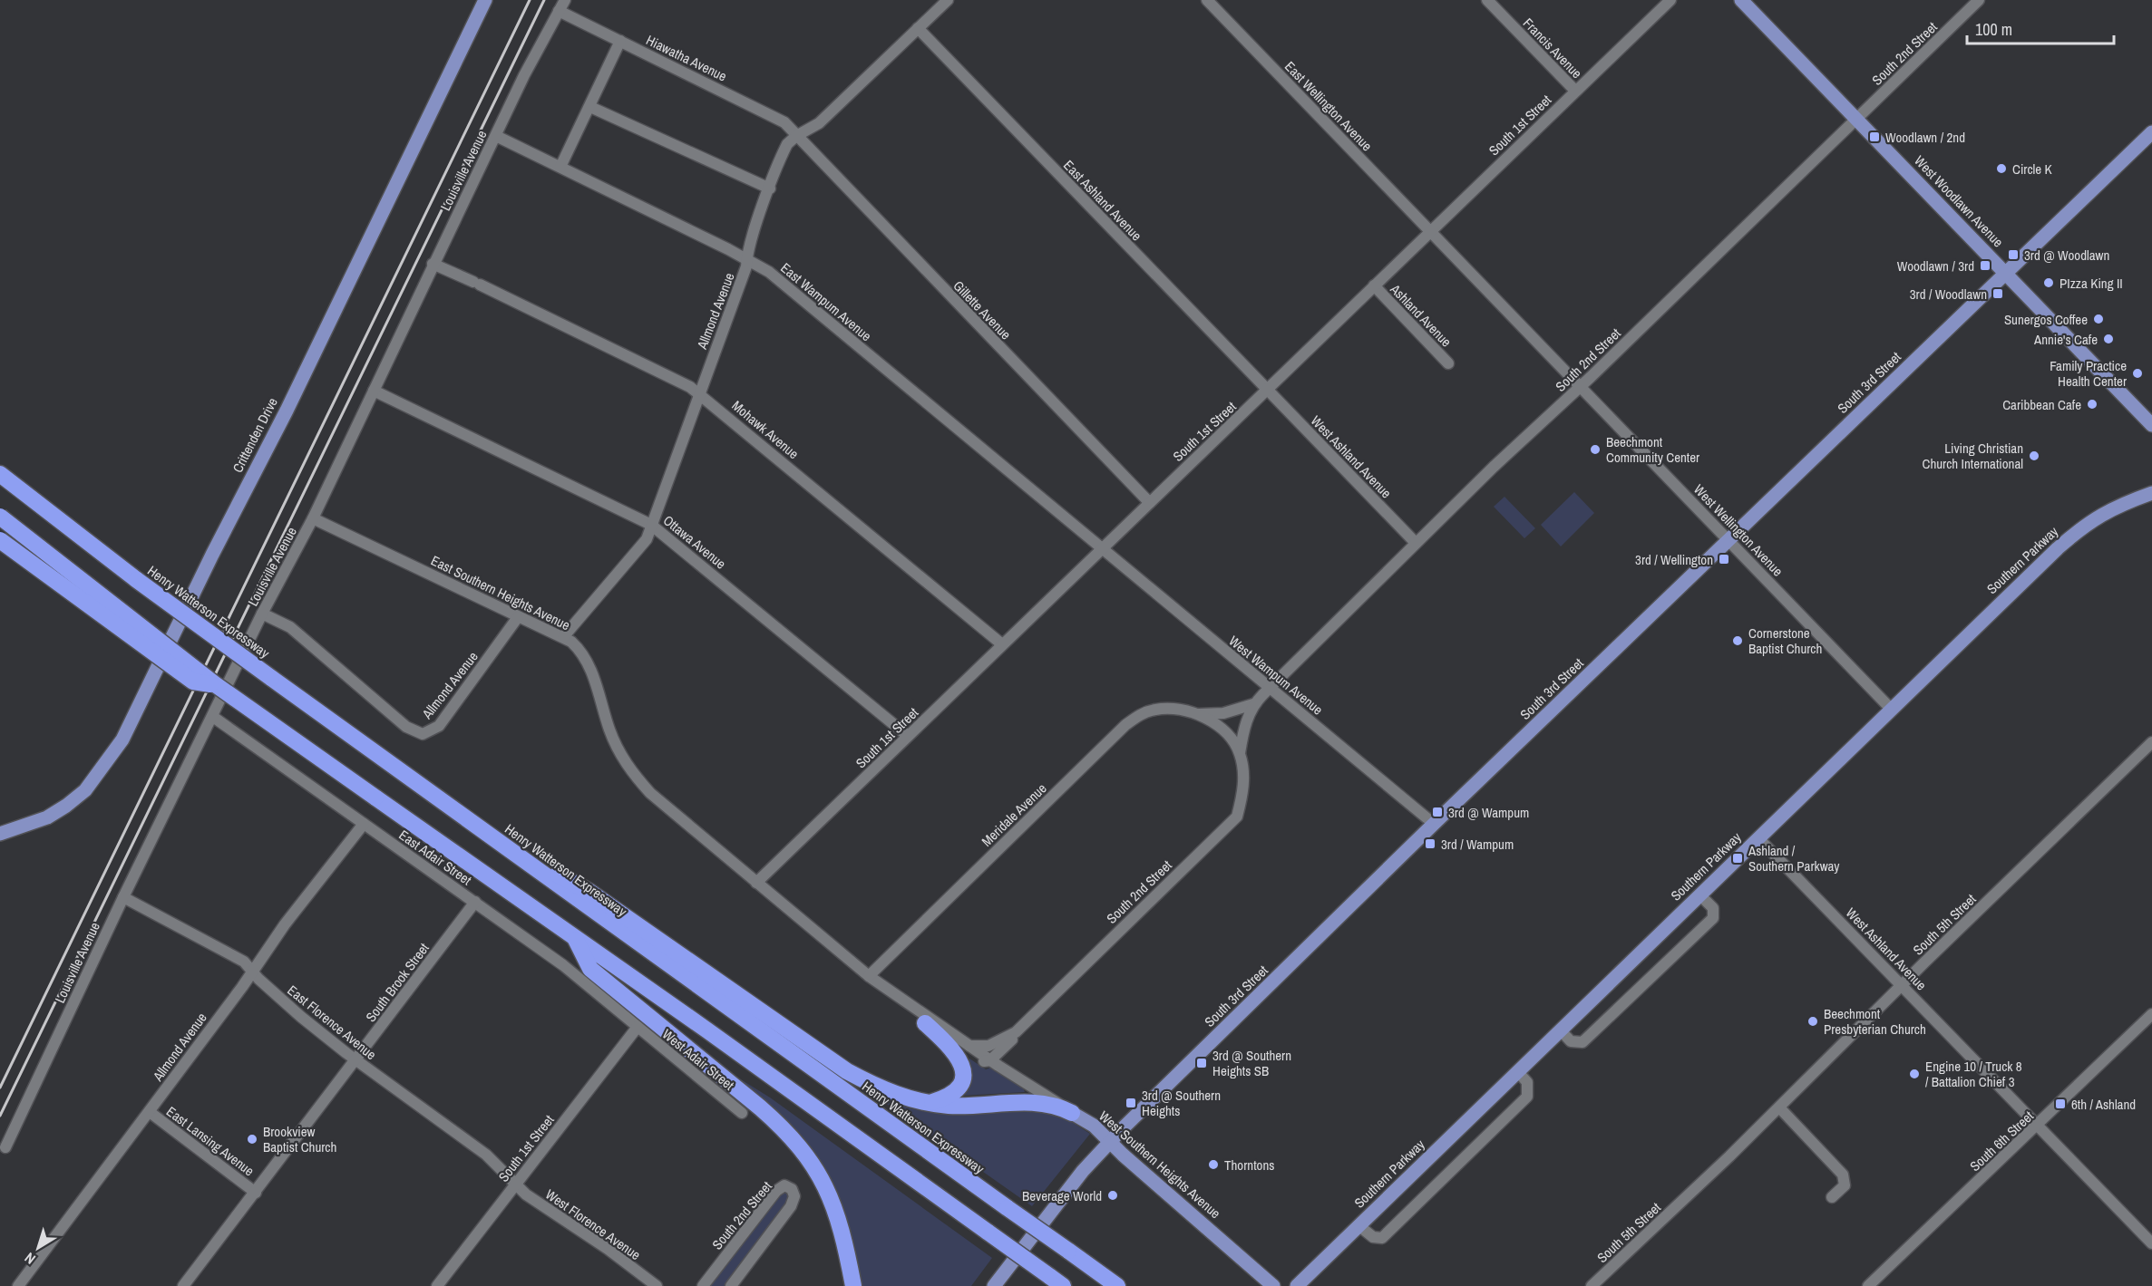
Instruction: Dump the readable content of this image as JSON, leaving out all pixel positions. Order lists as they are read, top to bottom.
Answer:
{
  "streets": {
    "highway": ["Henry Watterson Expressway"],
    "main road": [
      "West Woodlawn Avenue",
      "South 3rd Street",
      "Crittenden Drive",
      "Southern Parkway",
      "West Southern Heights Avenue"
    ],
    "street": [
      "Francis Avenue",
      "South 2nd Street",
      "Hiawatha Avenue",
      "East Wellington Avenue",
      "South 1st Street",
      "Louisville Avenue",
      "East Ashland Avenue",
      "East Wampum Avenue",
      "Gillette Avenue",
      "Allmond Avenue",
      "Ashland Avenue",
      "Mohawk Avenue",
      "West Ashland Avenue",
      "West Wellington Avenue",
      "Ottawa Avenue",
      "East Southern Heights Avenue",
      "West Wampum Avenue",
      "Meridale Avenue",
      "East Adair Street",
      "South 5th Street",
      "South Brook Street",
      "East Florence Avenue",
      "West Adair Street",
      "East Lansing Avenue",
      "South 6th Street",
      "West Florence Avenue"
    ]
  },
  "crossings": [
    ["Francis Avenue", "South 1st Street"],
    ["South 2nd Street", "West Woodlawn Avenue"],
    ["South 2nd Street", "West Ashland Avenue"],
    ["South 2nd Street", "West Wellington Avenue"],
    ["South 2nd Street", "West Wampum Avenue"],
    ["South 2nd Street", "Meridale Avenue"],
    ["South 2nd Street", "West Southern Heights Avenue"],
    ["Hiawatha Avenue", "Louisville Avenue"],
    ["Hiawatha Avenue", "Gillette Avenue"],
    ["Hiawatha Avenue", "Allmond Avenue"],
    ["East Wellington Avenue", "South 1st Street"],
    ["East Wellington Avenue", "West Wellington Avenue"],
    ["South 1st Street", "East Ashland Avenue"],
    ["South 1st Street", "East Wampum Avenue"],
    ["South 1st Street", "Gillette Avenue"],
    ["South 1st Street", "Ashland Avenue"],
    ["South 1st Street", "Mohawk Avenue"],
    ["South 1st Street", "West Ashland Avenue"],
    ["South 1st Street", "West Wellington Avenue"],
    ["South 1st Street", "Ottawa Avenue"],
    ["South 1st Street", "East Southern Heights Avenue"],
    ["South 1st Street", "West Wampum Avenue"],
    ["South 1st Street", "East Adair Street"],
    ["South 1st Street", "East Florence Avenue"],
    ["South 1st Street", "West Adair Street"],
    ["South 1st Street", "West Southern Heights Avenue"],
    ["South 1st Street", "West Florence Avenue"],
    ["Louisville Avenue", "East Wampum Avenue"],
    ["Louisville Avenue", "Allmond Avenue"],
    ["Louisville Avenue", "Mohawk Avenue"],
    ["Louisville Avenue", "Ottawa Avenue"],
    ["Louisville Avenue", "East Southern Heights Avenue"],
    ["Louisville Avenue", "East Adair Street"],
    ["Louisville Avenue", "East Florence Avenue"],
    ["East Ashland Avenue", "Allmond Avenue"],
    ["East Ashland Avenue", "West Ashland Avenue"],
    ["West Woodlawn Avenue", "South 3rd Street"],
    ["East Wampum Avenue", "Allmond Avenue"],
    ["East Wampum Avenue", "West Wampum Avenue"],
    ["Gillette Avenue", "Allmond Avenue"],
    ["Allmond Avenue", "Mohawk Avenue"],
    ["Allmond Avenue", "Ottawa Avenue"],
    ["Allmond Avenue", "East Southern Heights Avenue"],
    ["Allmond Avenue", "East Adair Street"],
    ["Allmond Avenue", "East Florence Avenue"],
    ["Allmond Avenue", "East Lansing Avenue"],
    ["South 3rd Street", "West Wellington Avenue"],
    ["South 3rd Street", "West Wampum Avenue"],
    ["South 3rd Street", "West Southern Heights Avenue"],
    ["West Ashland Avenue", "Southern Parkway"],
    ["West Ashland Avenue", "South 5th Street"],
    ["West Ashland Avenue", "South 6th Street"],
    ["West Wellington Avenue", "Southern Parkway"],
    ["East Southern Heights Avenue", "West Southern Heights Avenue"],
    ["Meridale Avenue", "West Southern Heights Avenue"],
    ["East Adair Street", "South Brook Street"],
    ["East Adair Street", "West Adair Street"],
    ["South Brook Street", "East Florence Avenue"],
    ["South Brook Street", "East Lansing Avenue"],
    ["East Florence Avenue", "West Florence Avenue"]
  ],
  "places": {
    "transit": [
      "Woodlawn / 2nd",
      "3rd @ Woodlawn",
      "Woodlawn / 3rd",
      "3rd / Woodlawn",
      "3rd / Wellington",
      "3rd @ Wampum",
      "3rd / Wampum",
      "Ashland / Southern Parkway",
      "3rd @ Southern Heights SB",
      "3rd @ Southern Heights",
      "6th / Ashland"
    ],
    "other": [
      "Circle K",
      "PIzza King II",
      "Sunergos Coffee",
      "Annie's Cafe",
      "Family Practice Health Center",
      "Caribbean Cafe",
      "Beechmont Community Center",
      "Living Christian Church International",
      "Cornerstone Baptist Church",
      "Beechmont Presbyterian Church",
      "Engine 10 / Truck 8 / Battalion Chief 3",
      "Brookview Baptist Church",
      "Thorntons",
      "Beverage World"
    ]
  },
  "scale_bar": "100 m",
  "north": "bottom left"
}
